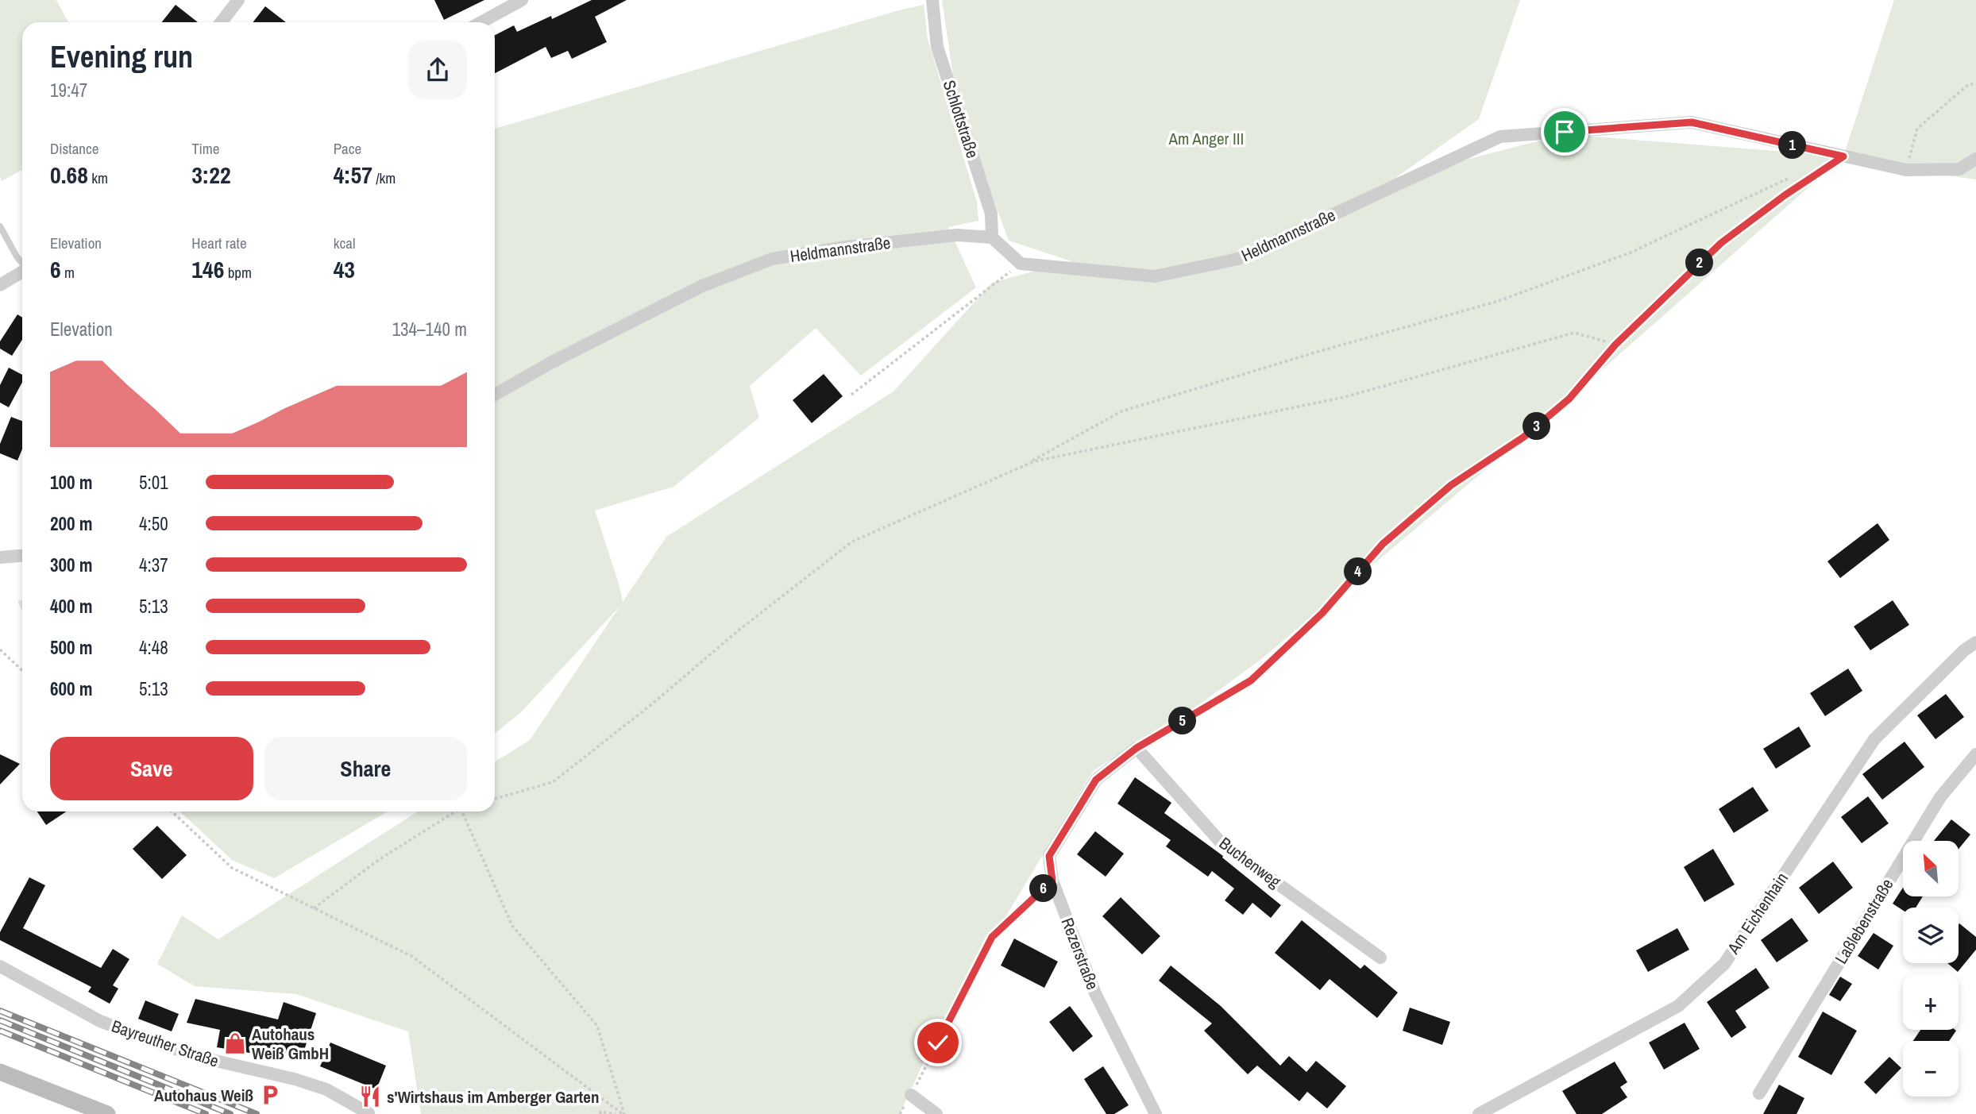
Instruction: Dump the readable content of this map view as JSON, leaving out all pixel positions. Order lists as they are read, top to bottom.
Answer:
{
  "streets": {
    "street": [
      "Schlottstraße",
      "Heldmannstraße",
      "Buchenweg",
      "Am Eichenhain",
      "Laßlebenstraße",
      "Rezerstraße",
      "Bayreuther Straße"
    ]
  },
  "crossings": [
    ["Schlottstraße", "Heldmannstraße"],
    ["Buchenweg", "Rezerstraße"]
  ],
  "parks": ["Am Anger III"],
  "places": {
    "shop": ["Autohaus Weiß GmbH"],
    "parking": ["Autohaus Weiß"],
    "restaurant": ["s'Wirtshaus im Amberger Garten"]
  },
  "north": "top left",
  "page": {
    "heading": ["Evening run", "19:47"],
    "stats": [
      ["Distance", "0.68 km"],
      ["Time", "3:22"],
      ["Pace", "4:57 /km"],
      ["Elevation", "6 m"],
      ["Heart rate", "146 bpm"],
      ["kcal", "43"]
    ],
    "pins": [
      "1",
      "2",
      "3",
      "4",
      "5",
      "6"
    ],
    "chart": ["Elevation", "134–140 m"],
    "list": [
      {
        "name": "100 m",
        "note": "5:01"
      },
      {
        "name": "200 m",
        "note": "4:50"
      },
      {
        "name": "300 m",
        "note": "4:37"
      },
      {
        "name": "400 m",
        "note": "5:13"
      },
      {
        "name": "500 m",
        "note": "4:48"
      },
      {
        "name": "600 m",
        "note": "5:13"
      }
    ],
    "buttons": ["Save", "Share"],
    "map_buttons": ["+", "−"]
  }
}
